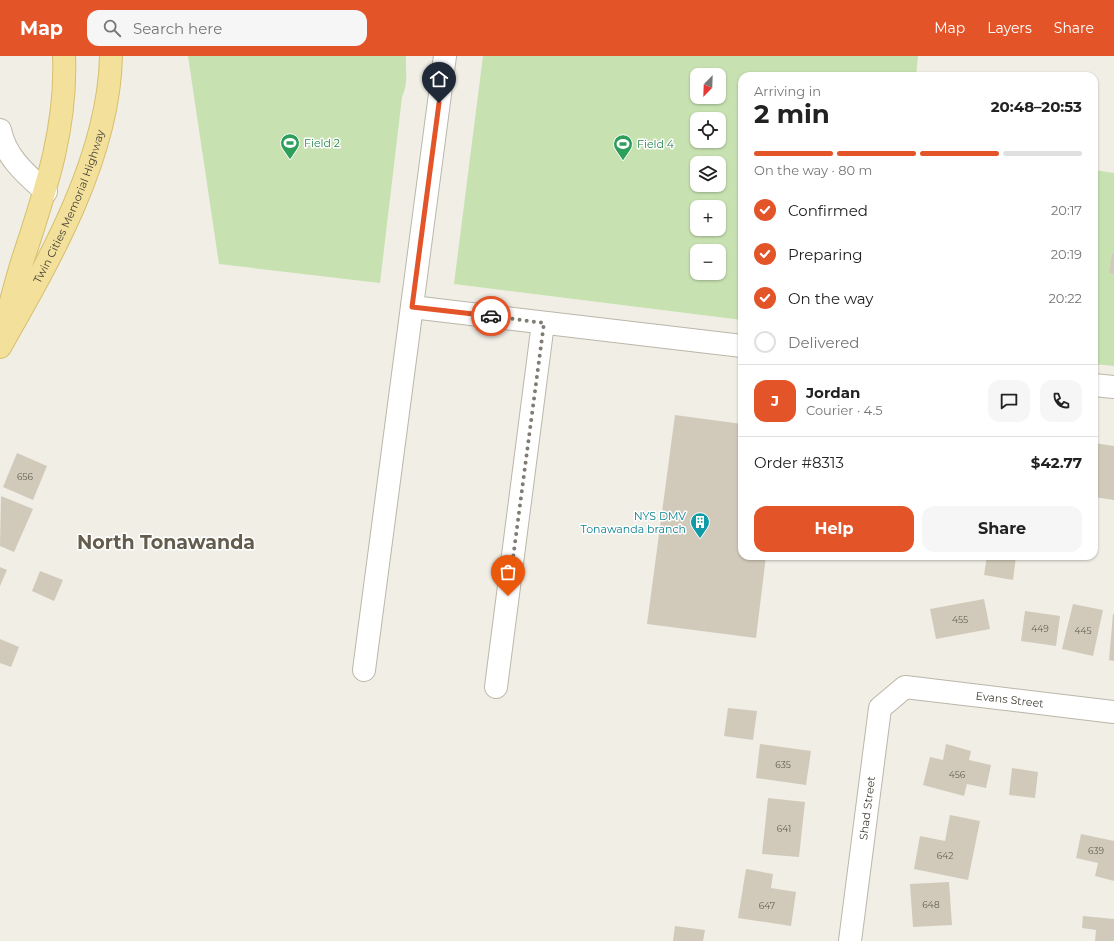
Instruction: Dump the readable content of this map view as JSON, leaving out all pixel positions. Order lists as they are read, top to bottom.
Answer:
{
  "streets": {
    "main road": ["Twin Cities Memorial Highway"],
    "street": ["Evans Street", "Shad Street"]
  },
  "crossings": [
    ["Evans Street", "Shad Street"]
  ],
  "districts": ["North Tonawanda"],
  "places": {
    "sports": ["Field 2", "Field 4"],
    "building": ["NYS DMV Tonawanda branch"]
  },
  "house_numbers": [
    "656",
    "455",
    "449",
    "445",
    "635",
    "456",
    "641",
    "639",
    "642",
    "648",
    "647"
  ],
  "north": "bottom left",
  "page": {
    "header": "Map",
    "search": "Search here",
    "nav": ["Map", "Layers", "Share"],
    "map_buttons": ["+", "−"],
    "heading": ["2 min", "Arriving in", "20:48–20:53"],
    "panel": [
      "Jordan",
      "Courier · 4.5",
      "Order #8313",
      "$42.77"
    ],
    "bar": "On the way · 80 m",
    "list": [
      ["Confirmed", "20:17"],
      ["Preparing", "20:19"],
      ["On the way", "20:22"],
      "Delivered"
    ],
    "round": "J",
    "buttons": ["Help", "Share"]
  }
}
